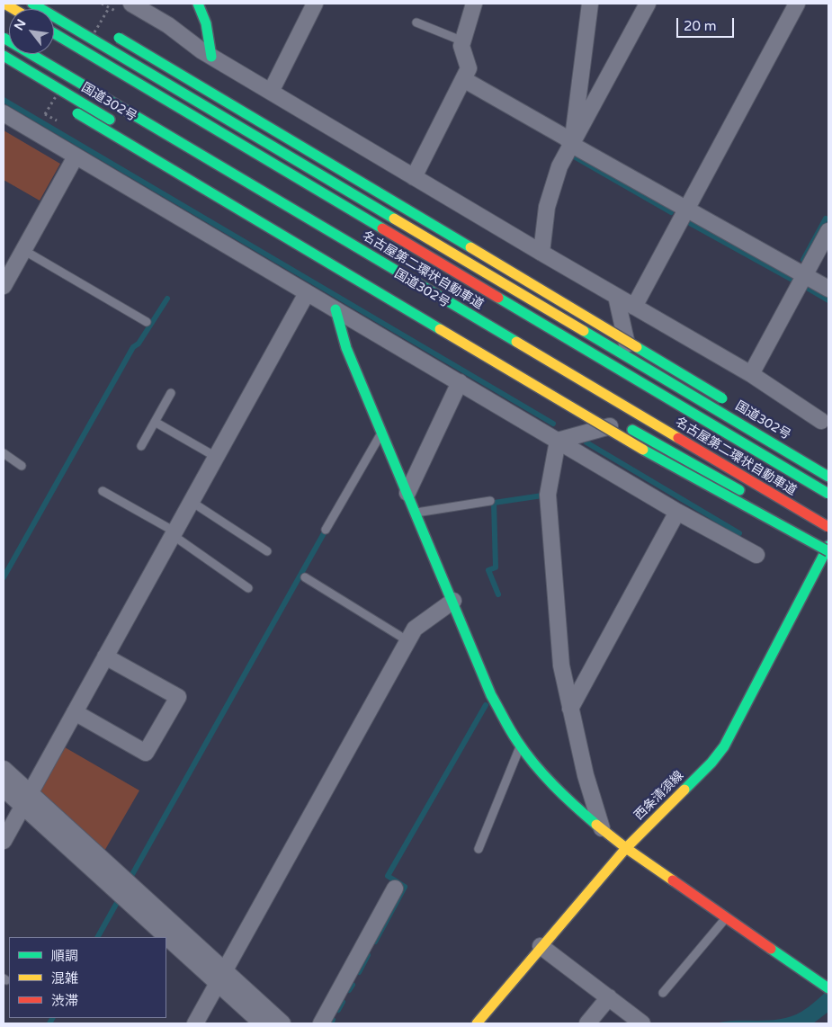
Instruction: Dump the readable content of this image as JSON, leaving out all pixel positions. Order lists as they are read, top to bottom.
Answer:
{
  "streets": {
    "main road": ["国道302号", "名古屋第二環状自動車道", "西条清須線"]
  },
  "legend": ["順調", "混雑", "渋滞"],
  "scale_bar": "20 m",
  "north": "top left"
}
